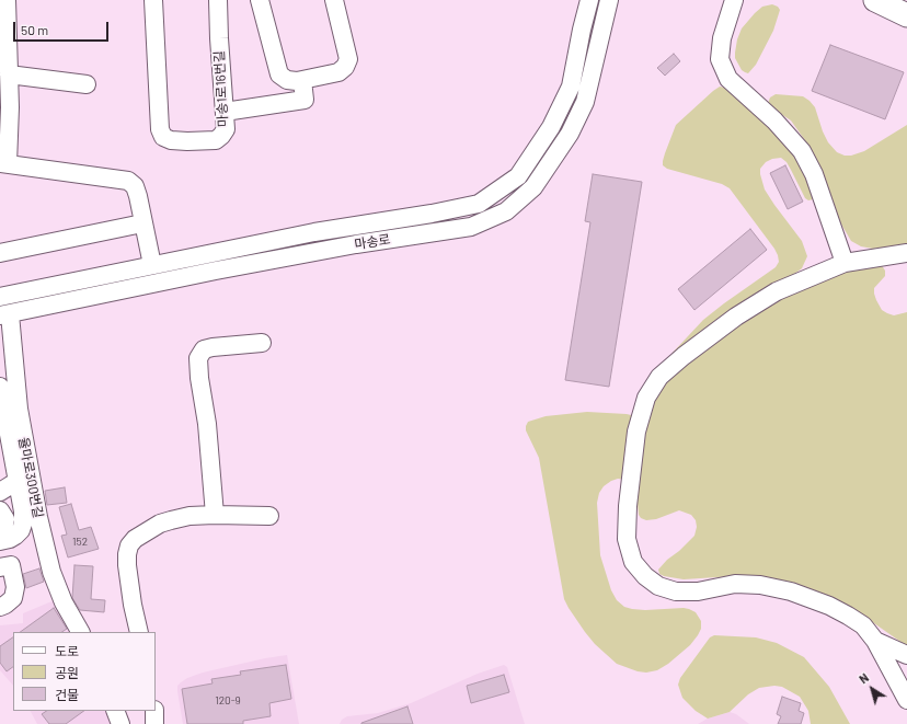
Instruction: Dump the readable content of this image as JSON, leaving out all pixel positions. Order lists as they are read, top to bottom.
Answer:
{
  "streets": {
    "street": ["마송1로16번길", "마송로", "율마로300번길"]
  },
  "crossings": [
    ["마송로", "율마로300번길"]
  ],
  "house_numbers": ["152", "120-9"],
  "legend": ["도로", "공원", "건물"],
  "scale_bar": "50 m",
  "north": "top left"
}
